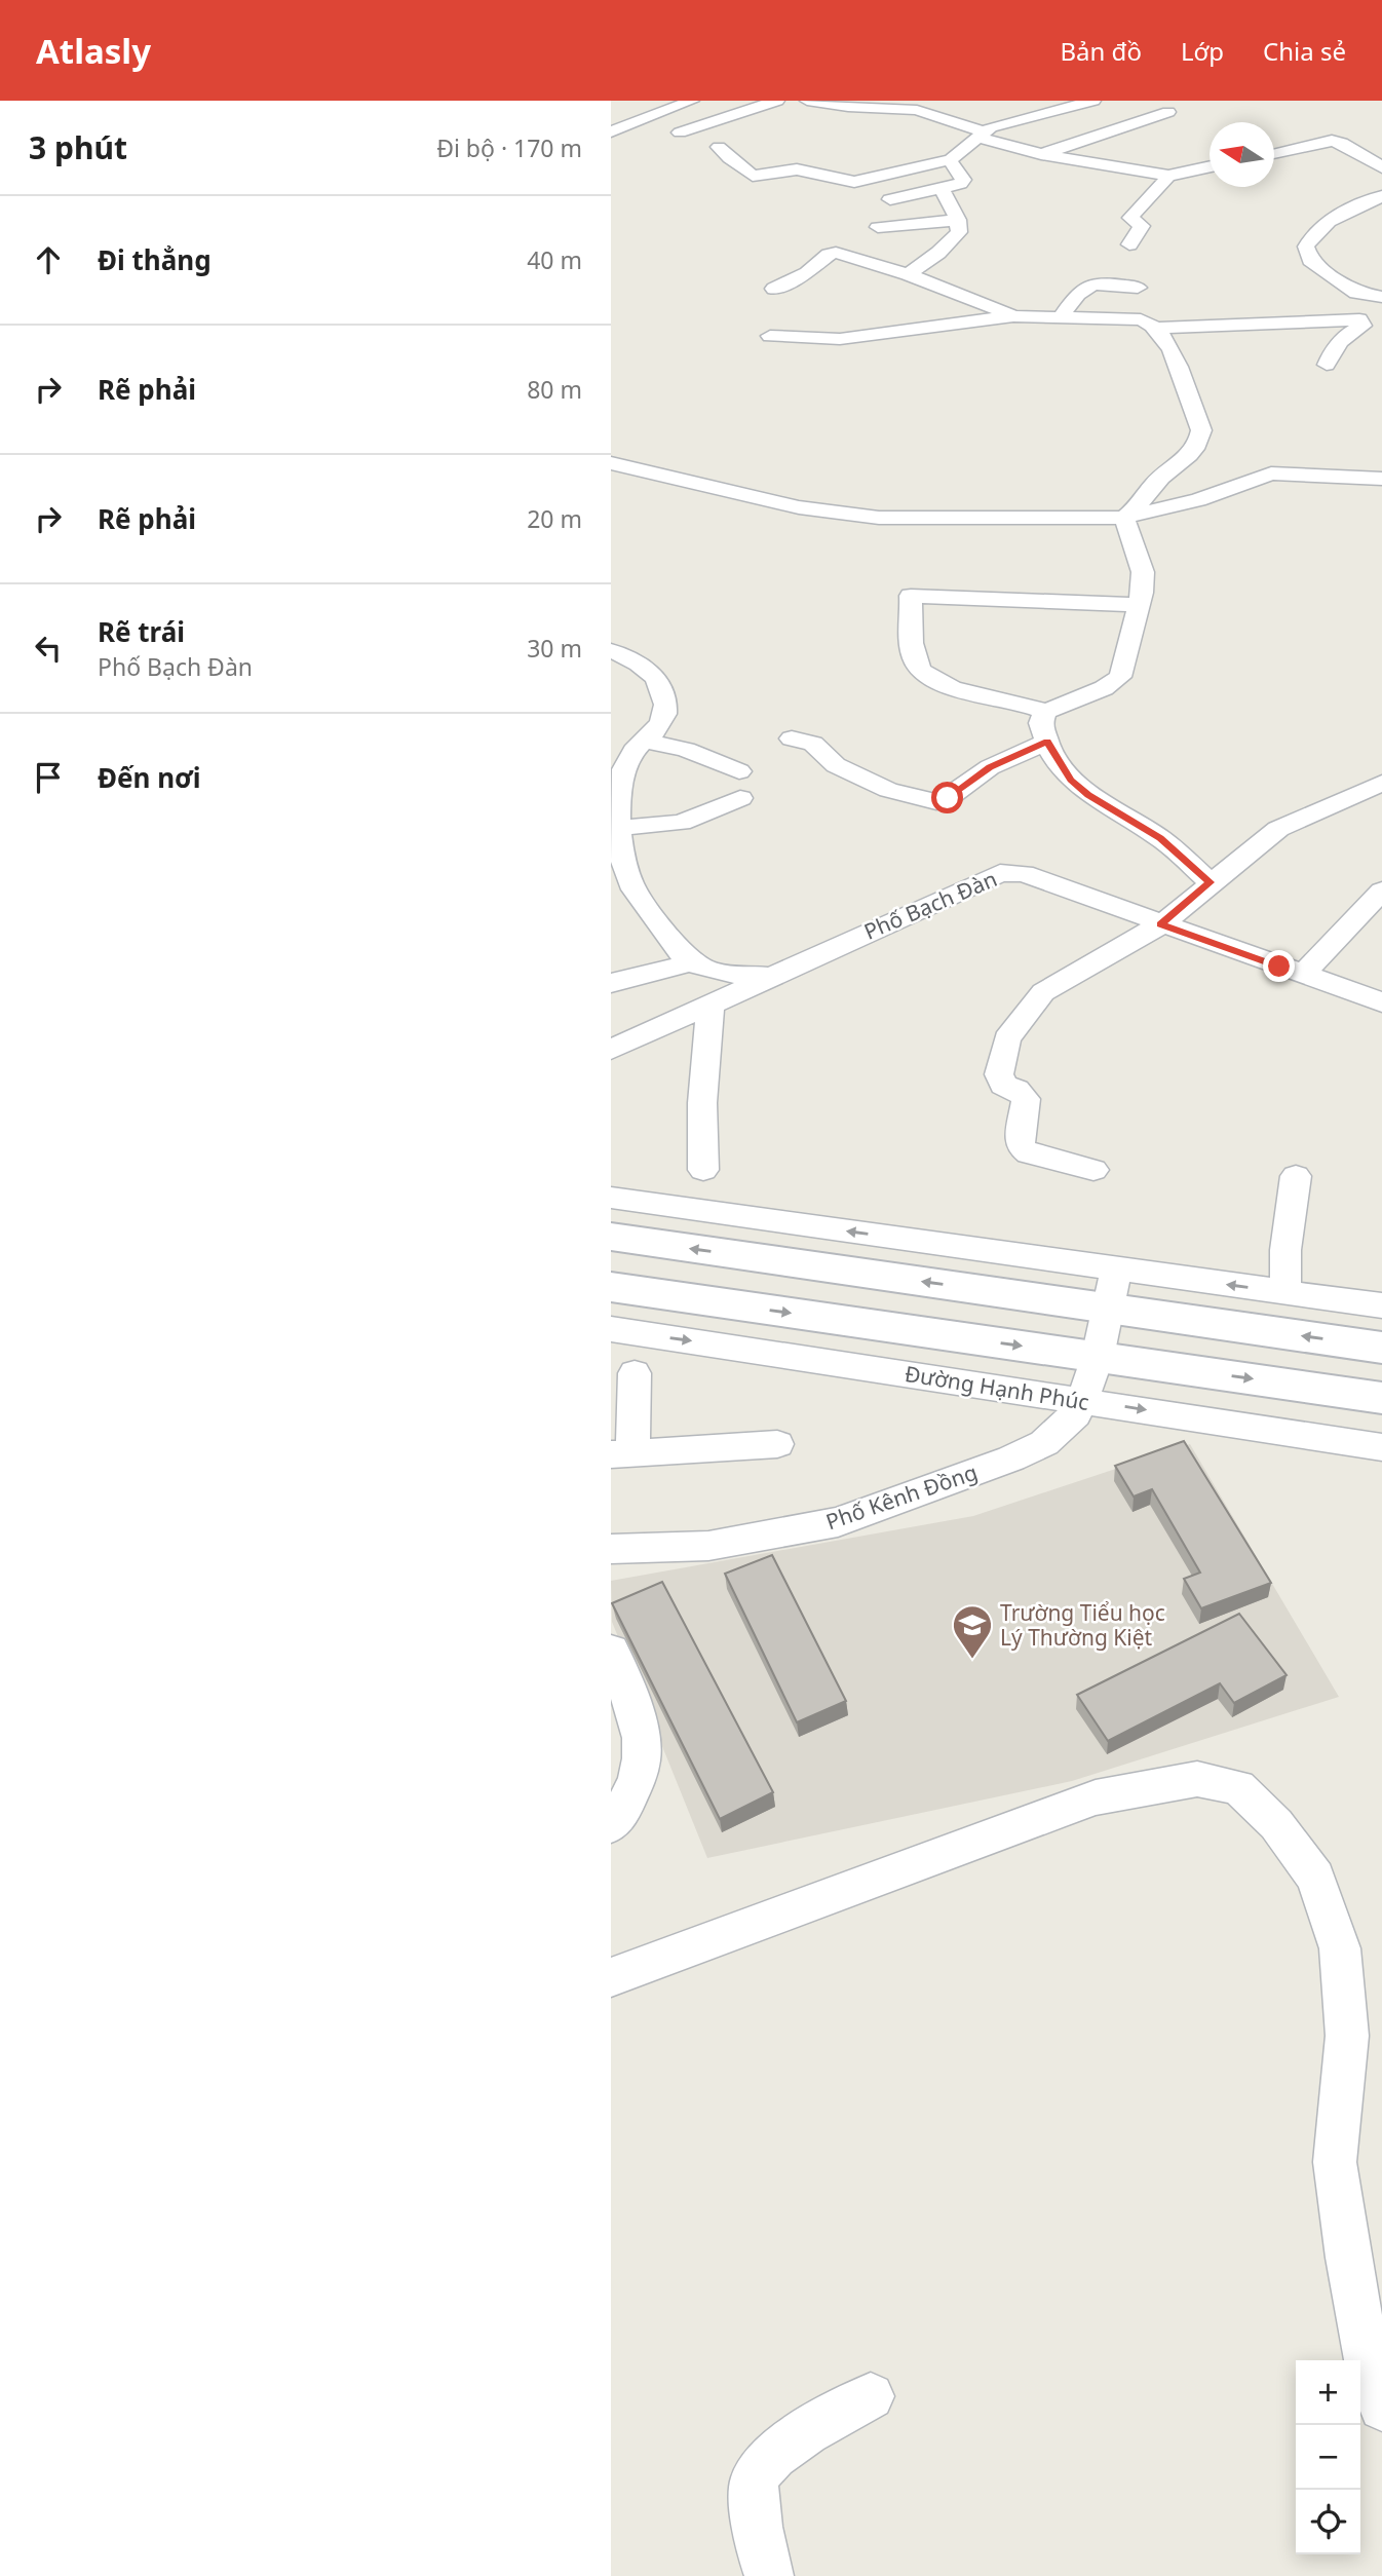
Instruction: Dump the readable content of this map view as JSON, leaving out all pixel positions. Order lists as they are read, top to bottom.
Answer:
{
  "streets": {
    "main road": ["Đường Hạnh Phúc"],
    "street": ["Phố Bạch Đàn", "Phố Kênh Đồng"]
  },
  "crossings": [
    ["Đường Hạnh Phúc", "Phố Kênh Đồng"]
  ],
  "places": {
    "school or university": ["Trường Tiểu học Lý Thường Kiệt"]
  },
  "north": "left",
  "page": {
    "header": "Atlasly",
    "nav": ["Bản đồ", "Lớp", "Chia sẻ"],
    "heading": ["3 phút", "Đi bộ · 170 m"],
    "list": [
      ["Đi thẳng", "40 m"],
      ["Rẽ phải", "80 m"],
      ["Rẽ phải", "20 m"],
      ["Rẽ trái", "Phố Bạch Đàn", "30 m"],
      "Đến nơi"
    ],
    "map_buttons": ["+", "−"]
  }
}
